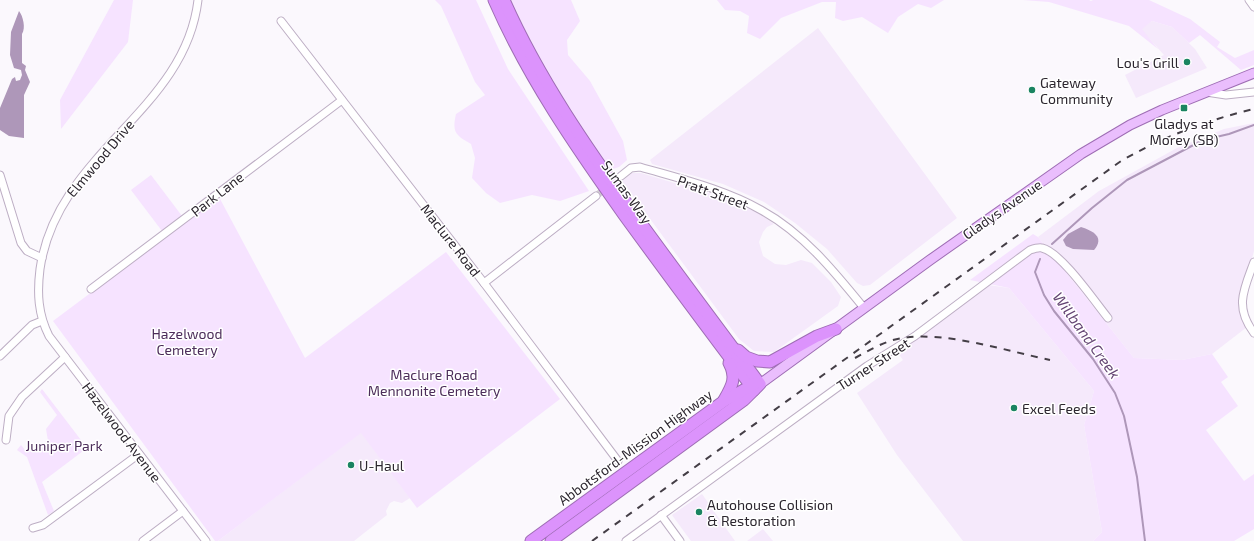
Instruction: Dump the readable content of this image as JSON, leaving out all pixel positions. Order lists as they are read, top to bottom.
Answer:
{
  "streets": {
    "highway": ["Sumas Way", "Abbotsford-Mission Highway"],
    "main road": ["Gladys Avenue"],
    "street": [
      "Elmwood Drive",
      "Pratt Street",
      "Park Lane",
      "Maclure Road",
      "Turner Street",
      "Hazelwood Avenue"
    ]
  },
  "crossings": [
    ["Elmwood Drive", "Hazelwood Avenue"],
    ["Sumas Way", "Gladys Avenue"],
    ["Sumas Way", "Abbotsford-Mission Highway"],
    ["Pratt Street", "Gladys Avenue"],
    ["Park Lane", "Maclure Road"],
    ["Gladys Avenue", "Abbotsford-Mission Highway"]
  ],
  "water": ["Willband Creek"],
  "parks": ["Hazelwood Cemetery", "Maclure Road Mennonite Cemetery", "Juniper Park"],
  "places": {
    "other": [
      "Lou's Grill",
      "Gateway Community",
      "Excel Feeds",
      "U-Haul",
      "Autohouse Collision & Restoration"
    ],
    "transit": ["Gladys at Morey (SB)"]
  }
}
